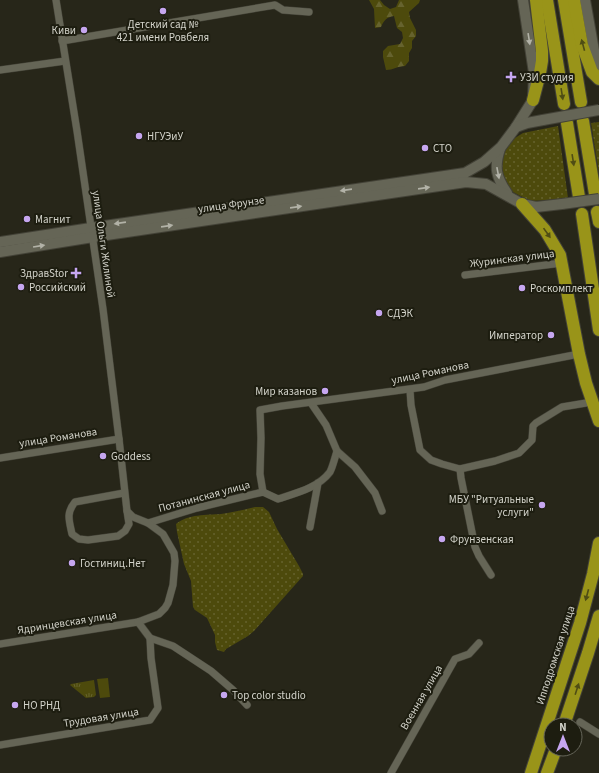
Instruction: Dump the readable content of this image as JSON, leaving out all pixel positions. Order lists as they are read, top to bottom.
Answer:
{
  "streets": {
    "highway": ["Ипподромская улица"],
    "main road": ["улица Фрунзе"],
    "street": [
      "улица Ольги Жилиной",
      "Журинская улица",
      "улица Романова",
      "Потанинская улица",
      "Ядринцевская улица",
      "Военная улица",
      "Трудовая улица"
    ]
  },
  "crossings": [
    ["улица Фрунзе", "улица Ольги Жилиной"],
    ["улица Ольги Жилиной", "улица Романова"],
    ["улица Ольги Жилиной", "Ядринцевская улица"],
    ["улица Романова", "Потанинская улица"],
    ["Потанинская улица", "Ядринцевская улица"]
  ],
  "places": {
    "other": [
      "Детский сад № 421 имени Ровбеля",
      "Киви",
      "НГУЭиУ",
      "СТО",
      "Магнит",
      "Российский",
      "Роскомплект",
      "СДЭК",
      "Император",
      "Мир казанов",
      "Goddess",
      "МБУ \"Ритуальные услуги\"",
      "Фрунзенская",
      "Гостиниц.Нет",
      "Top color studio",
      "НО РНД"
    ],
    "health": ["УЗИ студия", "ЗдравStor"]
  },
  "north": "top"
}
